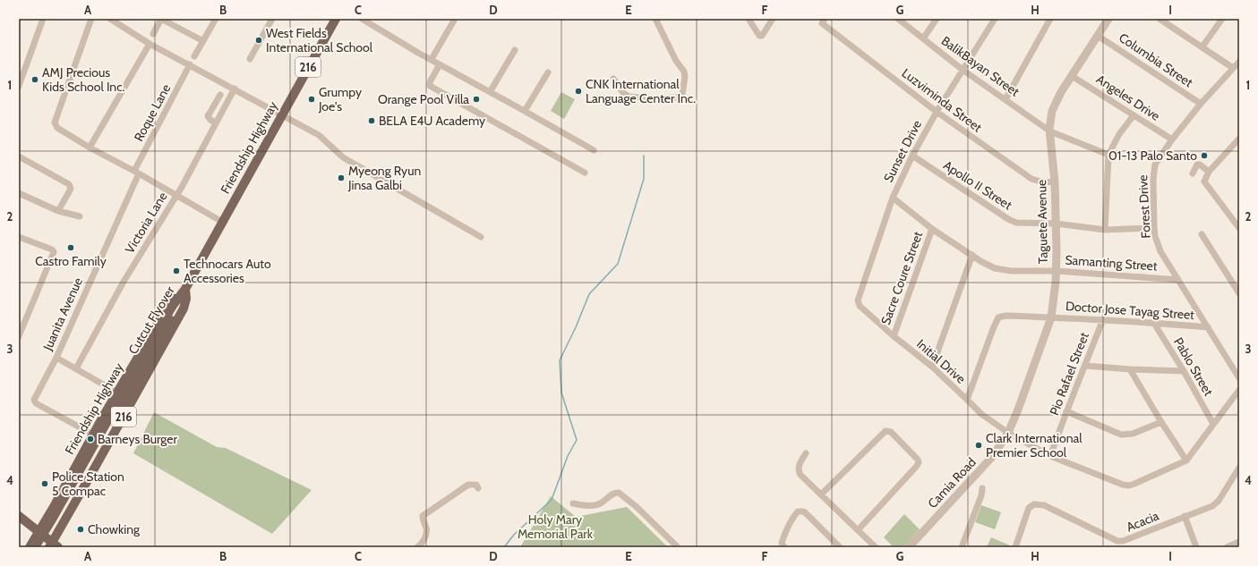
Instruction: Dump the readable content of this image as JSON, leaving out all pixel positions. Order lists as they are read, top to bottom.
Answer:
{
  "streets": {
    "main road": ["216", "Friendship Highway", "Cutcut Flyover"],
    "street": [
      "Columbia Street",
      "BalikBayan Street",
      "Angeles Drive",
      "Luzviminda Street",
      "Roque Lane",
      "Sunset Drive",
      "Apollo II Street",
      "Forest Drive",
      "Taguete Avenue",
      "Victoria Lane",
      "Samanting Street",
      "Sacre Coure Street",
      "Doctor Jose Tayag Street",
      "Juanita Avenue",
      "Initial Drive",
      "Pablo Street",
      "Pio Rafael Street",
      "Camia Road",
      "Acacia"
    ]
  },
  "crossings": [
    ["Columbia Street", "Forest Drive"],
    ["Columbia Street", "Taguete Avenue"],
    ["BalikBayan Street", "Sunset Drive"],
    ["BalikBayan Street", "Taguete Avenue"],
    ["Angeles Drive", "Forest Drive"],
    ["Angeles Drive", "Taguete Avenue"],
    ["Luzviminda Street", "Sunset Drive"],
    ["Luzviminda Street", "Taguete Avenue"],
    ["Roque Lane", "Juanita Avenue"],
    ["Friendship Highway", "Juanita Avenue"],
    ["Friendship Highway", "Cutcut Flyover"],
    ["Sunset Drive", "Apollo II Street"],
    ["Sunset Drive", "Samanting Street"],
    ["Sunset Drive", "Initial Drive"],
    ["Apollo II Street", "Forest Drive"],
    ["Apollo II Street", "Taguete Avenue"],
    ["Forest Drive", "Samanting Street"],
    ["Forest Drive", "Doctor Jose Tayag Street"],
    ["Taguete Avenue", "Samanting Street"],
    ["Taguete Avenue", "Doctor Jose Tayag Street"],
    ["Taguete Avenue", "Initial Drive"],
    ["Taguete Avenue", "Camia Road"],
    ["Samanting Street", "Sacre Coure Street"],
    ["Sacre Coure Street", "Initial Drive"],
    ["Doctor Jose Tayag Street", "Initial Drive"],
    ["Doctor Jose Tayag Street", "Pablo Street"],
    ["Doctor Jose Tayag Street", "Pio Rafael Street"],
    ["Initial Drive", "Pio Rafael Street"],
    ["Initial Drive", "Camia Road"]
  ],
  "parks": ["Holy Mary Memorial Park"],
  "places": [
    "West Fields International School",
    "AMJ Precious Kids School Inc.",
    "CNK International Language Center Inc.",
    "Grumpy Joe's",
    "Orange Pool Villa",
    "BELA E4U Academy",
    "01-13 Palo Santo",
    "Myeong Ryun Jinsa Galbi",
    "Castro Family",
    "Technocars Auto Accessories",
    "Barneys Burger",
    "Clark International Premier School",
    "Police Station 5 Compac",
    "Chowking"
  ],
  "grid": {
    "columns": [
      "A",
      "B",
      "C",
      "D",
      "E",
      "F",
      "G",
      "H",
      "I"
    ],
    "rows": [
      "1",
      "2",
      "3",
      "4"
    ]
  }
}
